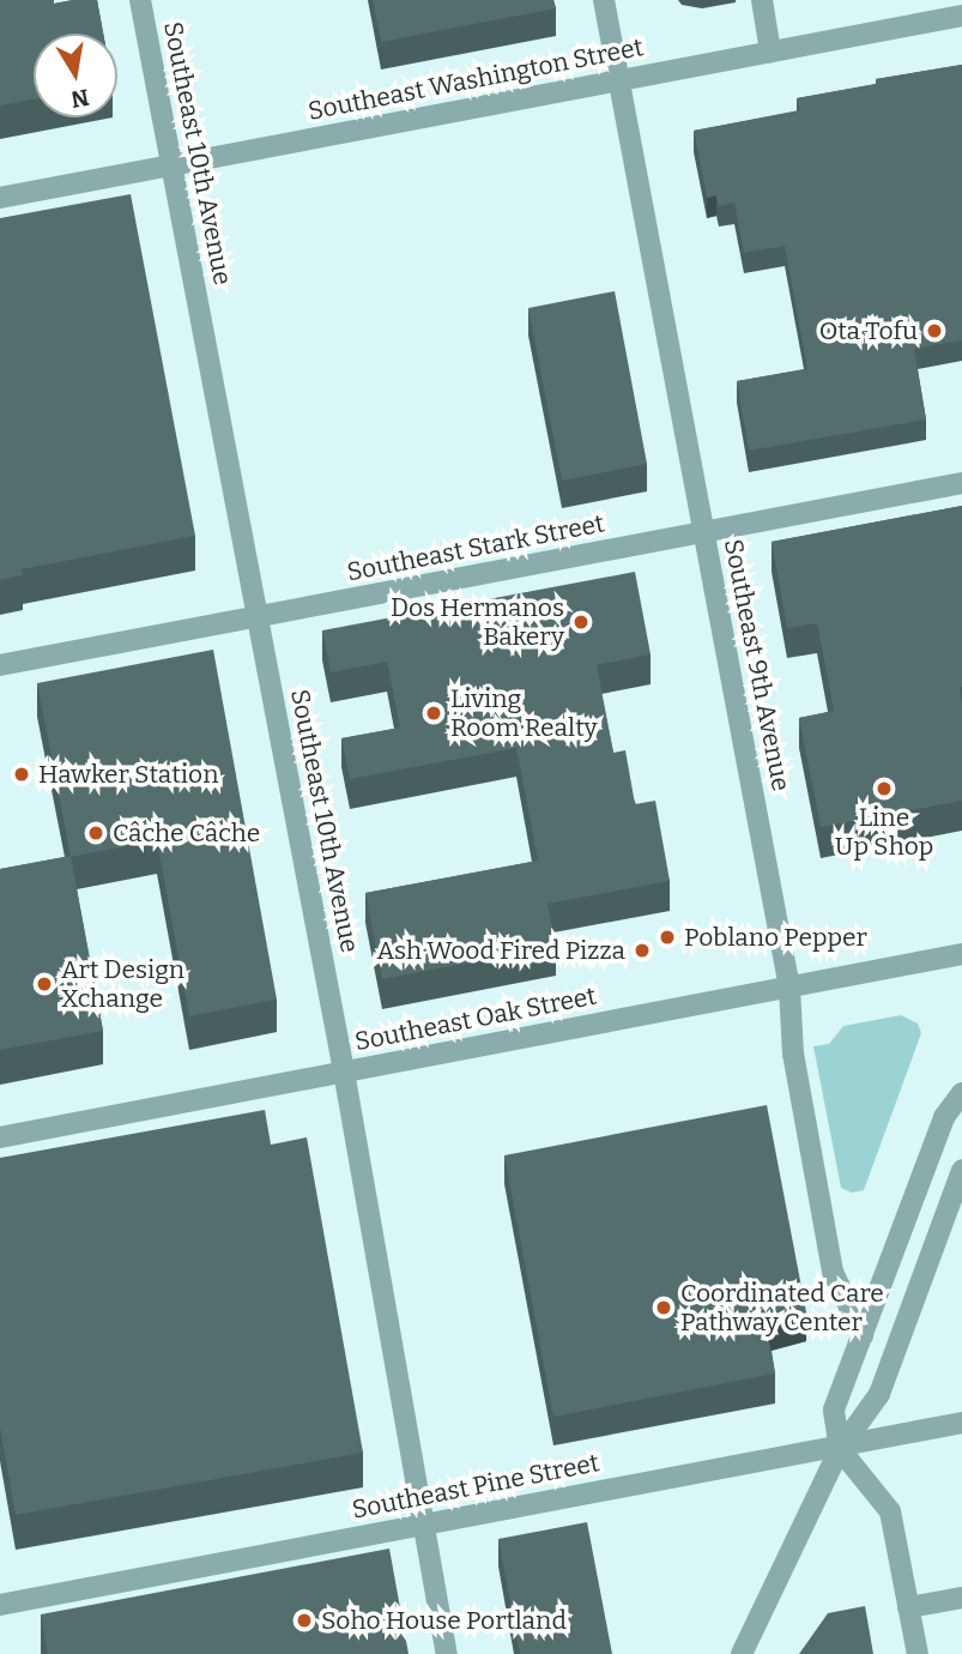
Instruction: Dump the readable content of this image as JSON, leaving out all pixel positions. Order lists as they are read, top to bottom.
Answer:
{
  "streets": {
    "street": [
      "Southeast Washington Street",
      "Southeast 10th Avenue",
      "Southeast Stark Street",
      "Southeast 9th Avenue",
      "Southeast Oak Street",
      "Southeast Pine Street"
    ]
  },
  "crossings": [
    ["Southeast Washington Street", "Southeast 10th Avenue"],
    ["Southeast Washington Street", "Southeast 9th Avenue"],
    ["Southeast 10th Avenue", "Southeast Stark Street"],
    ["Southeast 10th Avenue", "Southeast Oak Street"],
    ["Southeast 10th Avenue", "Southeast Pine Street"],
    ["Southeast Stark Street", "Southeast 9th Avenue"],
    ["Southeast 9th Avenue", "Southeast Oak Street"]
  ],
  "places": [
    "Ota Tofu",
    "Dos Hermanos Bakery",
    "Living Room Realty",
    "Hawker Station",
    "Line Up Shop",
    "Câche Câche",
    "Poblano Pepper",
    "Ash Wood Fired Pizza",
    "Art Design Xchange",
    "Coordinated Care Pathway Center",
    "Soho House Portland"
  ],
  "north": "bottom"
}
